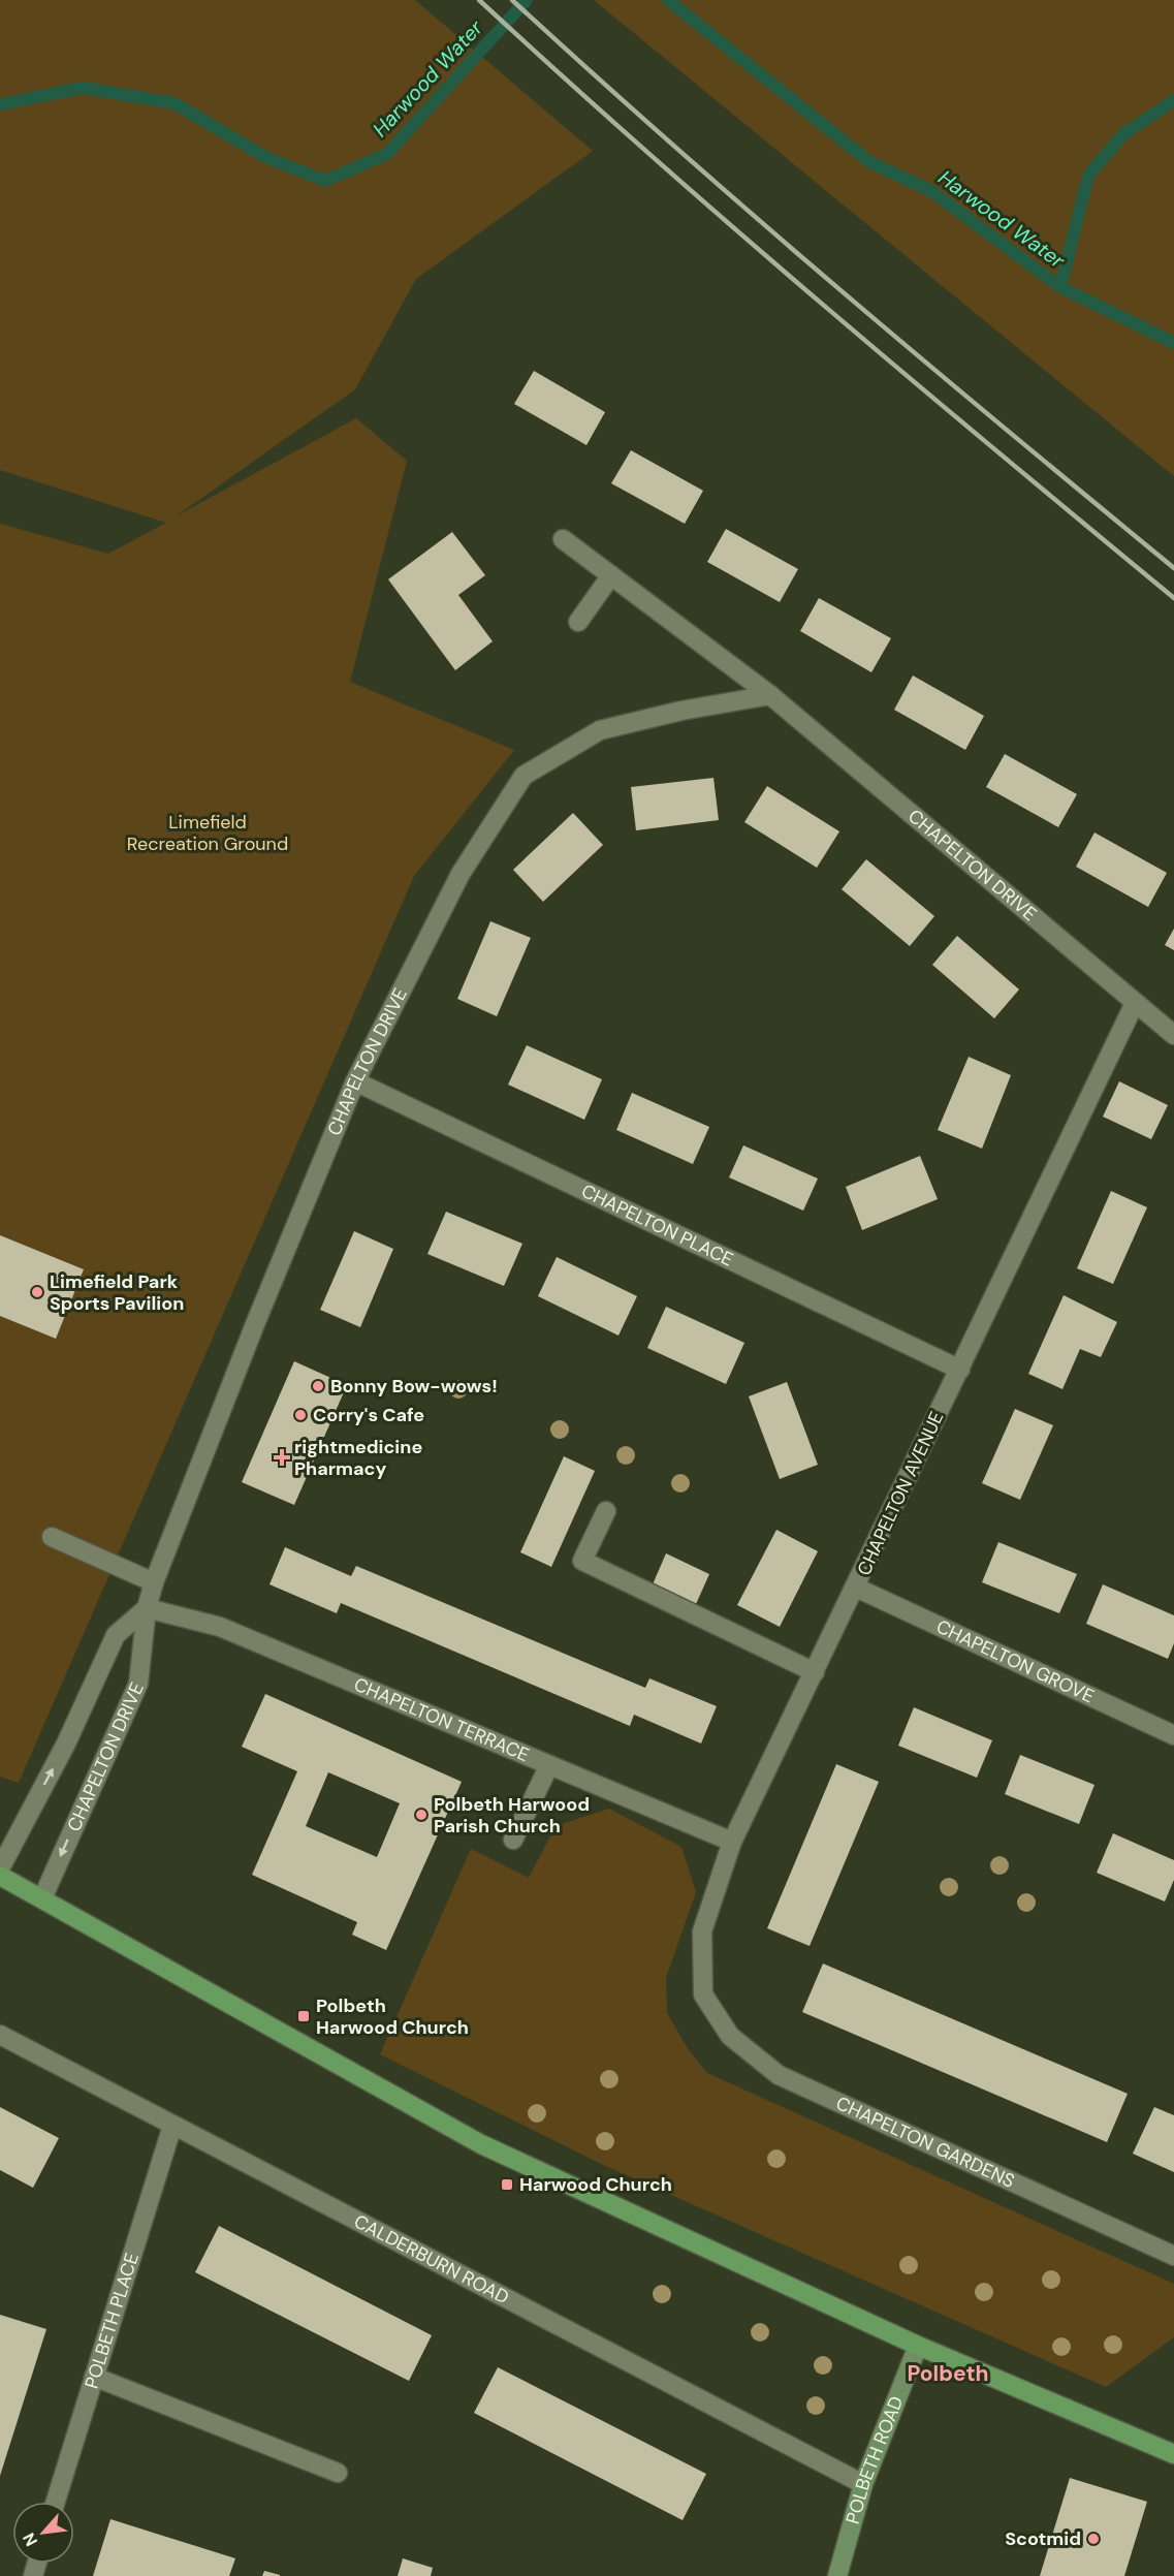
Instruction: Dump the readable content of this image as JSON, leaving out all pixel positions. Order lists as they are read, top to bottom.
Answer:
{
  "streets": {
    "street": [
      "CHAPELTON DRIVE",
      "CHAPELTON PLACE",
      "CHAPELTON AVENUE",
      "CHAPELTON GROVE",
      "CHAPELTON TERRACE",
      "CHAPELTON GARDENS",
      "CALDERBURN ROAD",
      "POLBETH PLACE",
      "POLBETH ROAD"
    ]
  },
  "crossings": [
    ["CHAPELTON DRIVE", "CHAPELTON PLACE"],
    ["CHAPELTON DRIVE", "CHAPELTON AVENUE"],
    ["CHAPELTON DRIVE", "CHAPELTON TERRACE"],
    ["CHAPELTON PLACE", "CHAPELTON AVENUE"],
    ["CHAPELTON AVENUE", "CHAPELTON GROVE"],
    ["CHAPELTON AVENUE", "CHAPELTON TERRACE"],
    ["CHAPELTON AVENUE", "CHAPELTON GARDENS"],
    ["CALDERBURN ROAD", "POLBETH PLACE"],
    ["CALDERBURN ROAD", "POLBETH ROAD"]
  ],
  "districts": ["Polbeth"],
  "water": ["Harwood Water"],
  "parks": ["Limefield Recreation Ground"],
  "places": {
    "other": [
      "Limefield Park Sports Pavilion",
      "Bonny Bow-wows!",
      "Corry's Cafe",
      "Polbeth Harwood Parish Church",
      "Scotmid"
    ],
    "health": ["rightmedicine Pharmacy"],
    "transit": ["Polbeth Harwood Church", "Harwood Church"]
  },
  "north": "bottom left"
}
